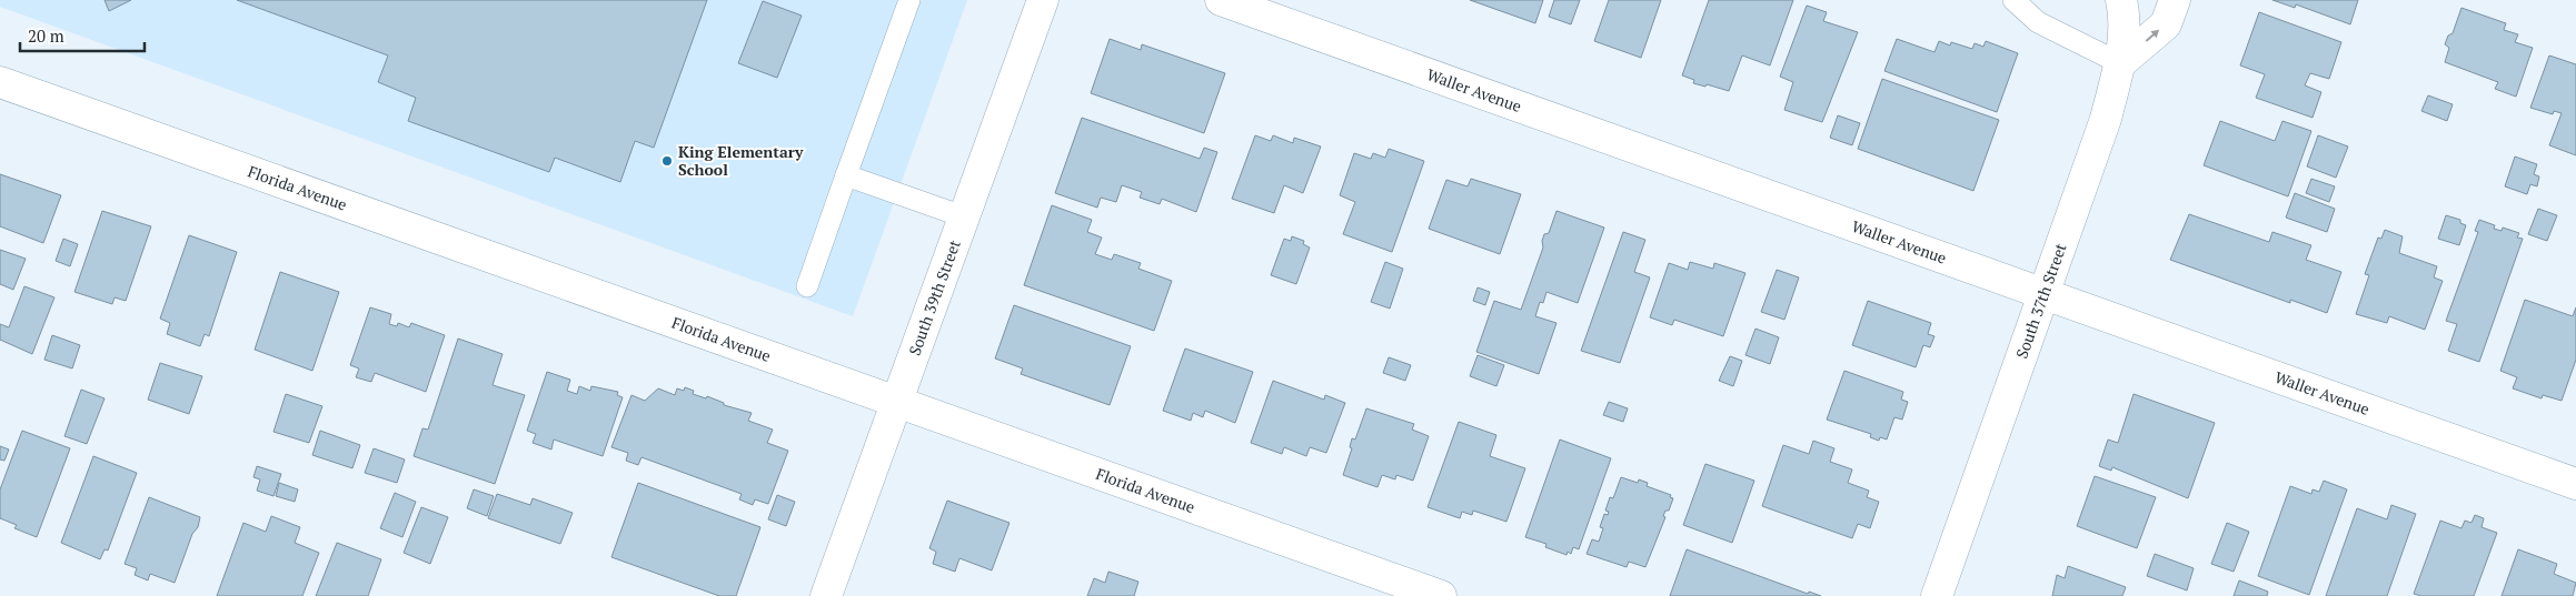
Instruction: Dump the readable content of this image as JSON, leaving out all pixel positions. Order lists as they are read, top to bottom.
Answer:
{
  "streets": {
    "street": [
      "Waller Avenue",
      "Florida Avenue",
      "South 39th Street",
      "South 37th Street"
    ]
  },
  "crossings": [
    ["Waller Avenue", "South 37th Street"],
    ["Florida Avenue", "South 39th Street"]
  ],
  "places": ["King Elementary School"],
  "scale_bar": "20 m"
}
